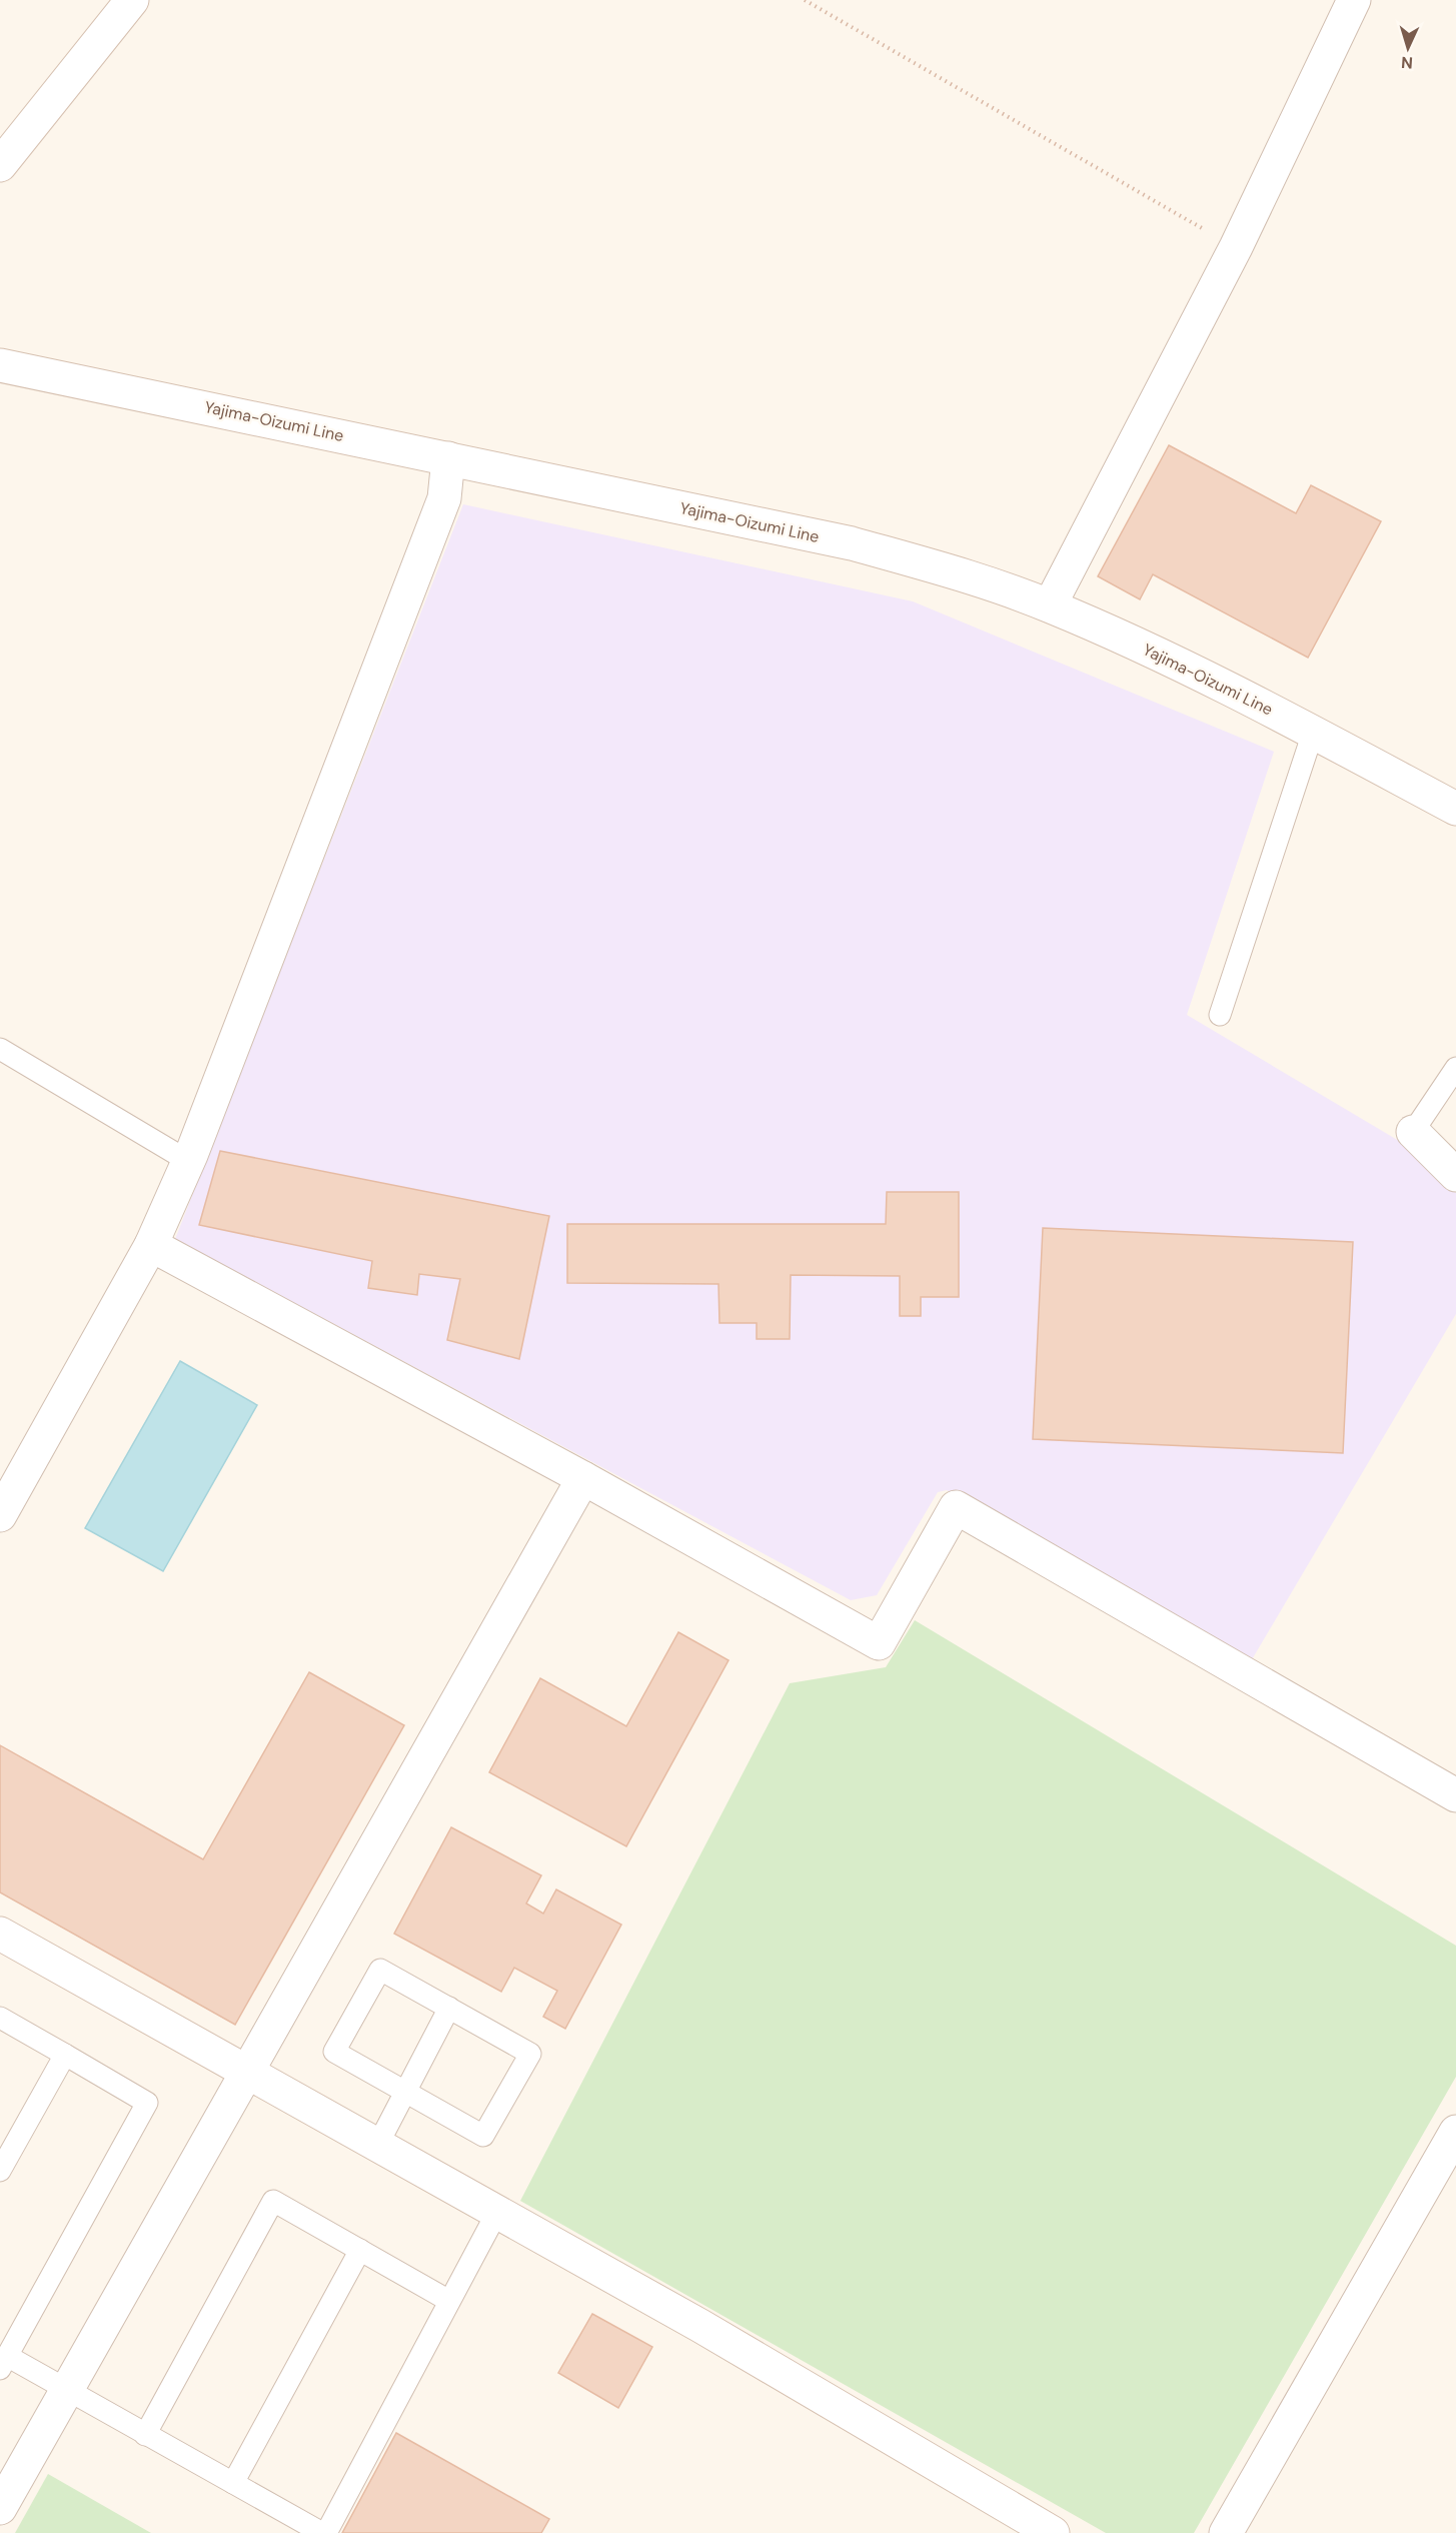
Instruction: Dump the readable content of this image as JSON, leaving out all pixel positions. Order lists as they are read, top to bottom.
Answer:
{
  "streets": {
    "street": ["Yajima-Oizumi Line"]
  },
  "north": "bottom"
}
